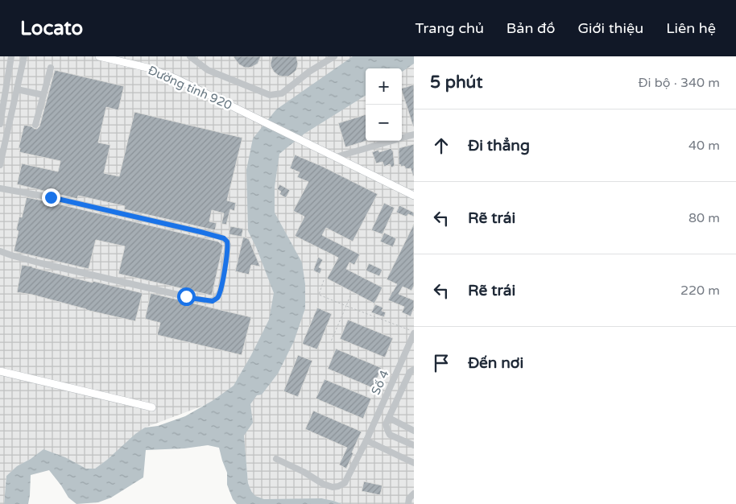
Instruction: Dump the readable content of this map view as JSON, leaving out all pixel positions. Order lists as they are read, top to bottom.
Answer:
{
  "streets": {
    "main road": ["Đường tỉnh 920"],
    "street": ["Số 4"]
  },
  "page": {
    "header": "Locato",
    "nav": [
      "Trang chủ",
      "Bản đồ",
      "Giới thiệu",
      "Liên hệ"
    ],
    "heading": ["5 phút", "Đi bộ · 340 m"],
    "map_buttons": ["+", "−"],
    "list": [
      ["Đi thẳng", "40 m"],
      ["Rẽ trái", "80 m"],
      ["Rẽ trái", "220 m"],
      "Đến nơi"
    ]
  }
}
